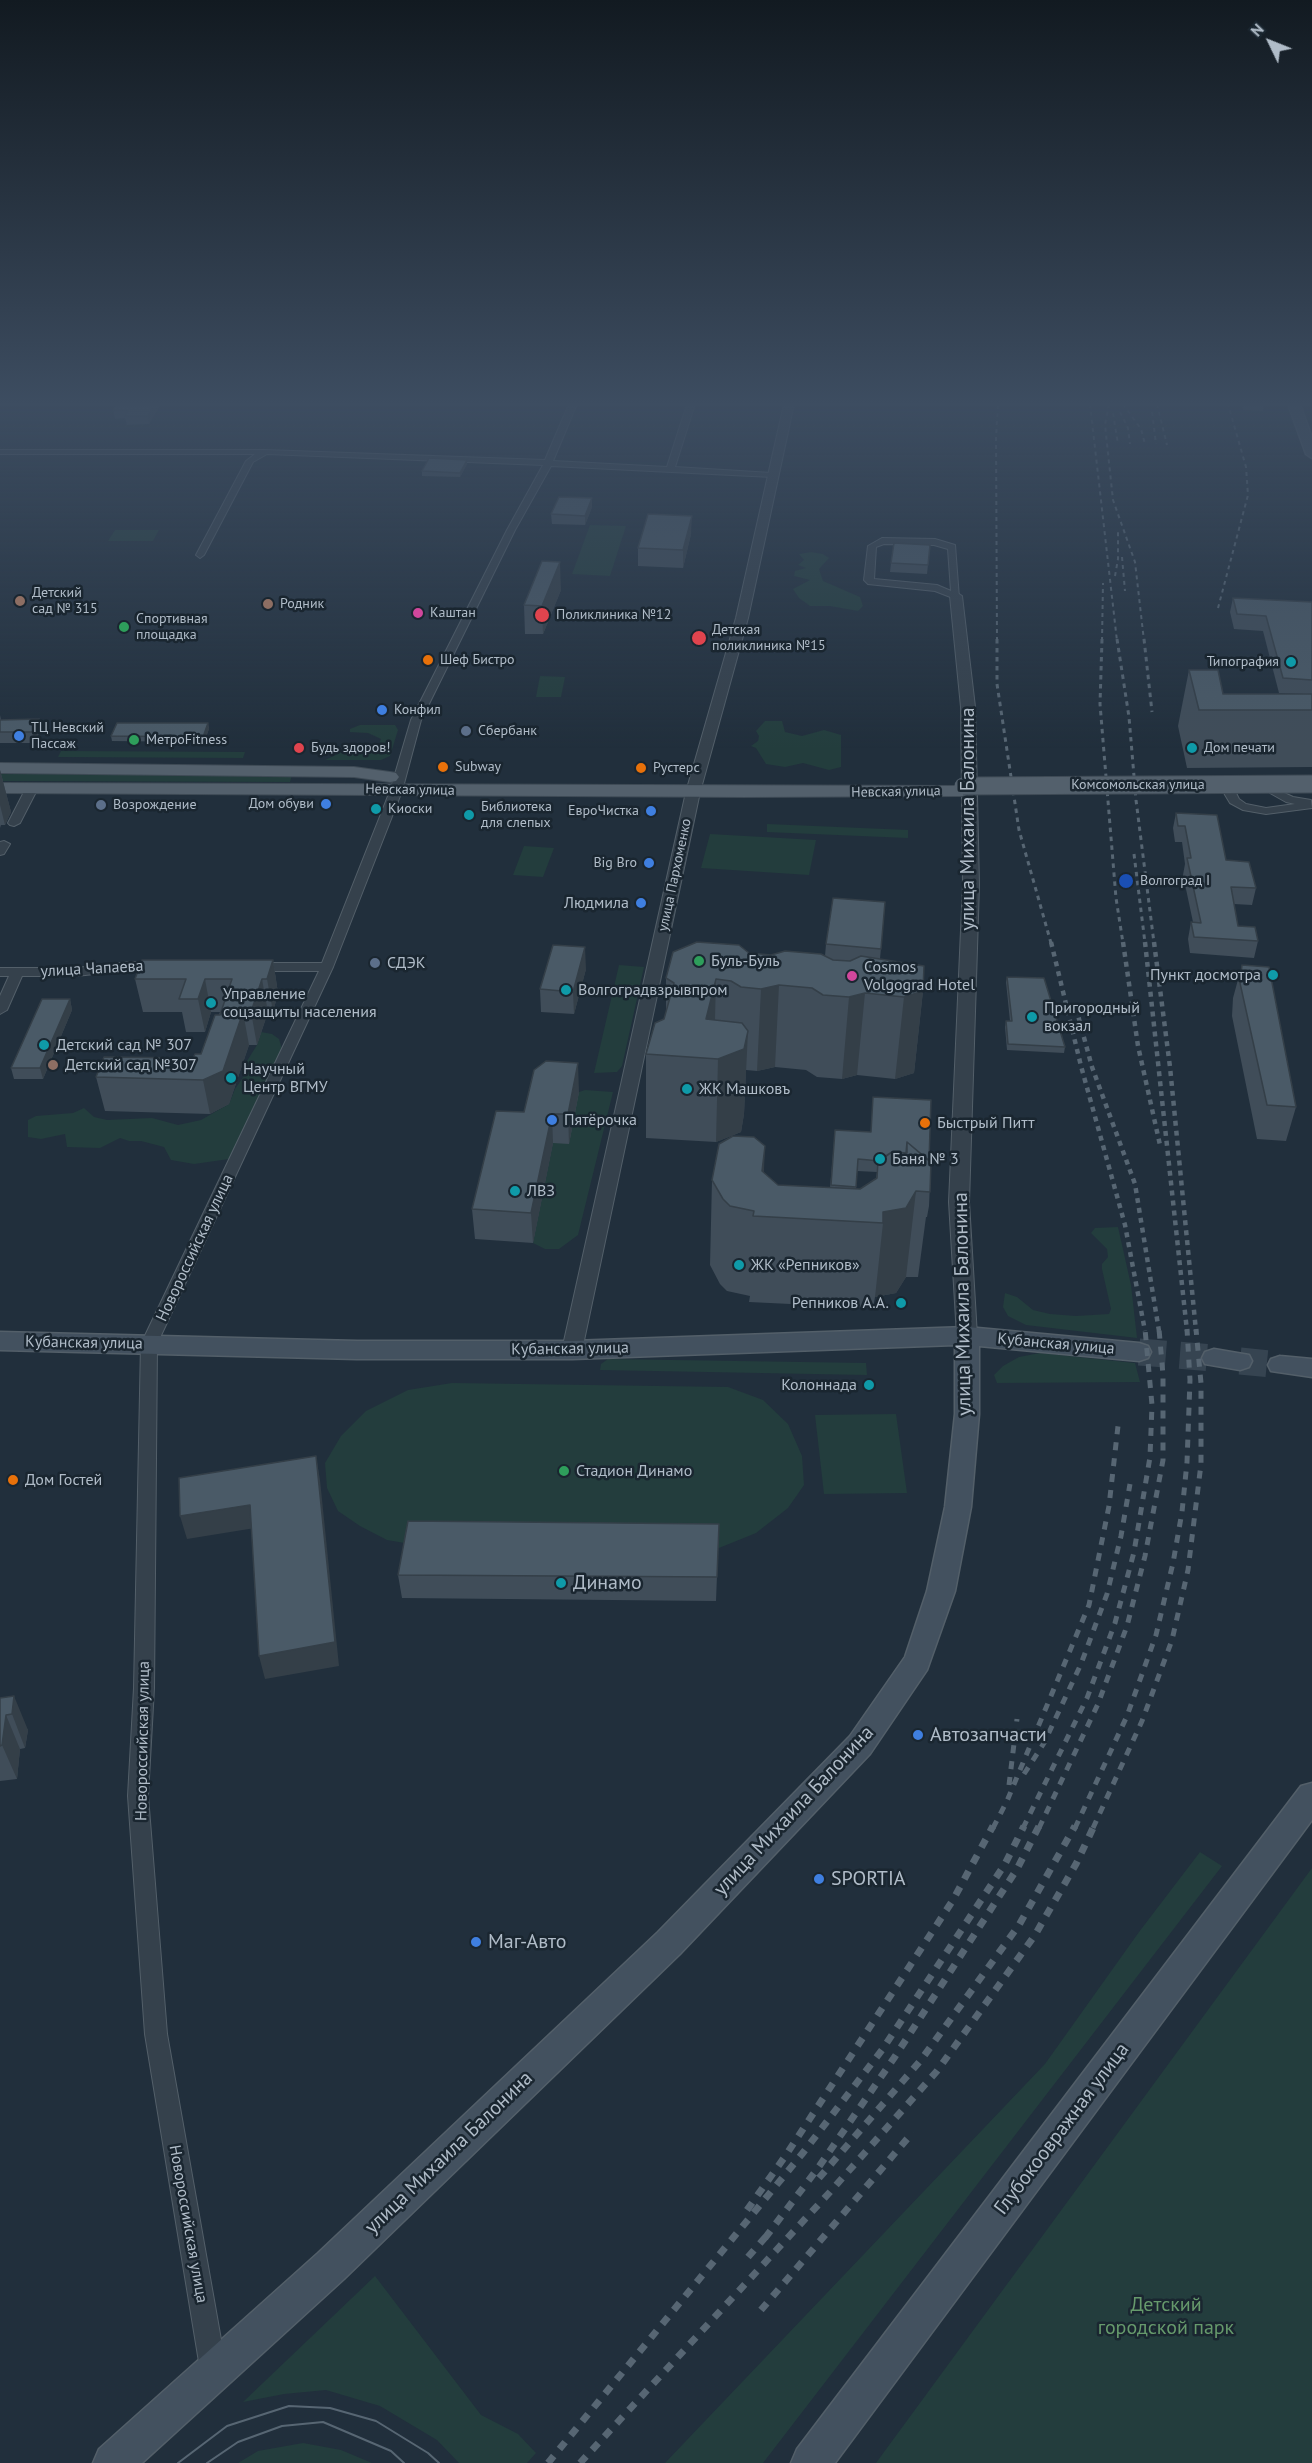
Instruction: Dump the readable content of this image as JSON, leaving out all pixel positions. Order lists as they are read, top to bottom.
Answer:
{
  "streets": {
    "main road": [
      "Комсомольская улица",
      "Невская улица",
      "улица Михаила Балонина",
      "Кубанская улица",
      "Глубокоовражная улица"
    ],
    "street": ["улица Пархоменко", "улица Чапаева", "Новороссийская улица"]
  },
  "crossings": [
    ["Комсомольская улица", "Невская улица"],
    ["Невская улица", "улица Пархоменко"],
    ["Невская улица", "Новороссийская улица"],
    ["улица Михаила Балонина", "Новороссийская улица"],
    ["улица Михаила Балонина", "Кубанская улица"],
    ["улица Пархоменко", "Кубанская улица"],
    ["Новороссийская улица", "Кубанская улица"]
  ],
  "parks": ["Детский городской парк"],
  "places": [
    "Детский сад № 315",
    "Родник",
    "Каштан",
    "Поликлиника №12",
    "Спортивная площадка",
    "Детская поликлиника №15",
    "Шеф Бистро",
    "Типография",
    "Конфил",
    "Сбербанк",
    "ТЦ Невский Пассаж",
    "МетроFitness",
    "Будь здоров!",
    "Дом печати",
    "Subway",
    "Рустерс",
    "Дом обуви",
    "Возрождение",
    "Киоски",
    "ЕвроЧистка",
    "Библиотека для слепых",
    "Big Bro",
    "Волгоград I",
    "Людмила",
    "Буль-Буль",
    "СДЭК",
    "Пункт досмотра",
    "Cosmos Volgograd Hotel",
    "Волгоградвзрывпром",
    "Управление соцзащиты населения",
    "Пригородный вокзал",
    "Детский сад № 307",
    "Детский сад №307",
    "Научный Центр ВГМУ",
    "ЖК Машковъ",
    "Пятёрочка",
    "Быстрый Питт",
    "Баня № 3",
    "ЛВЗ",
    "ЖК «Репников»",
    "Репников А.А.",
    "Колоннада",
    "Стадион Динамо",
    "Дом Гостей",
    "Динамо",
    "Автозапчасти",
    "SPORTIA",
    "Маг-Авто"
  ],
  "north": "top left"
}
